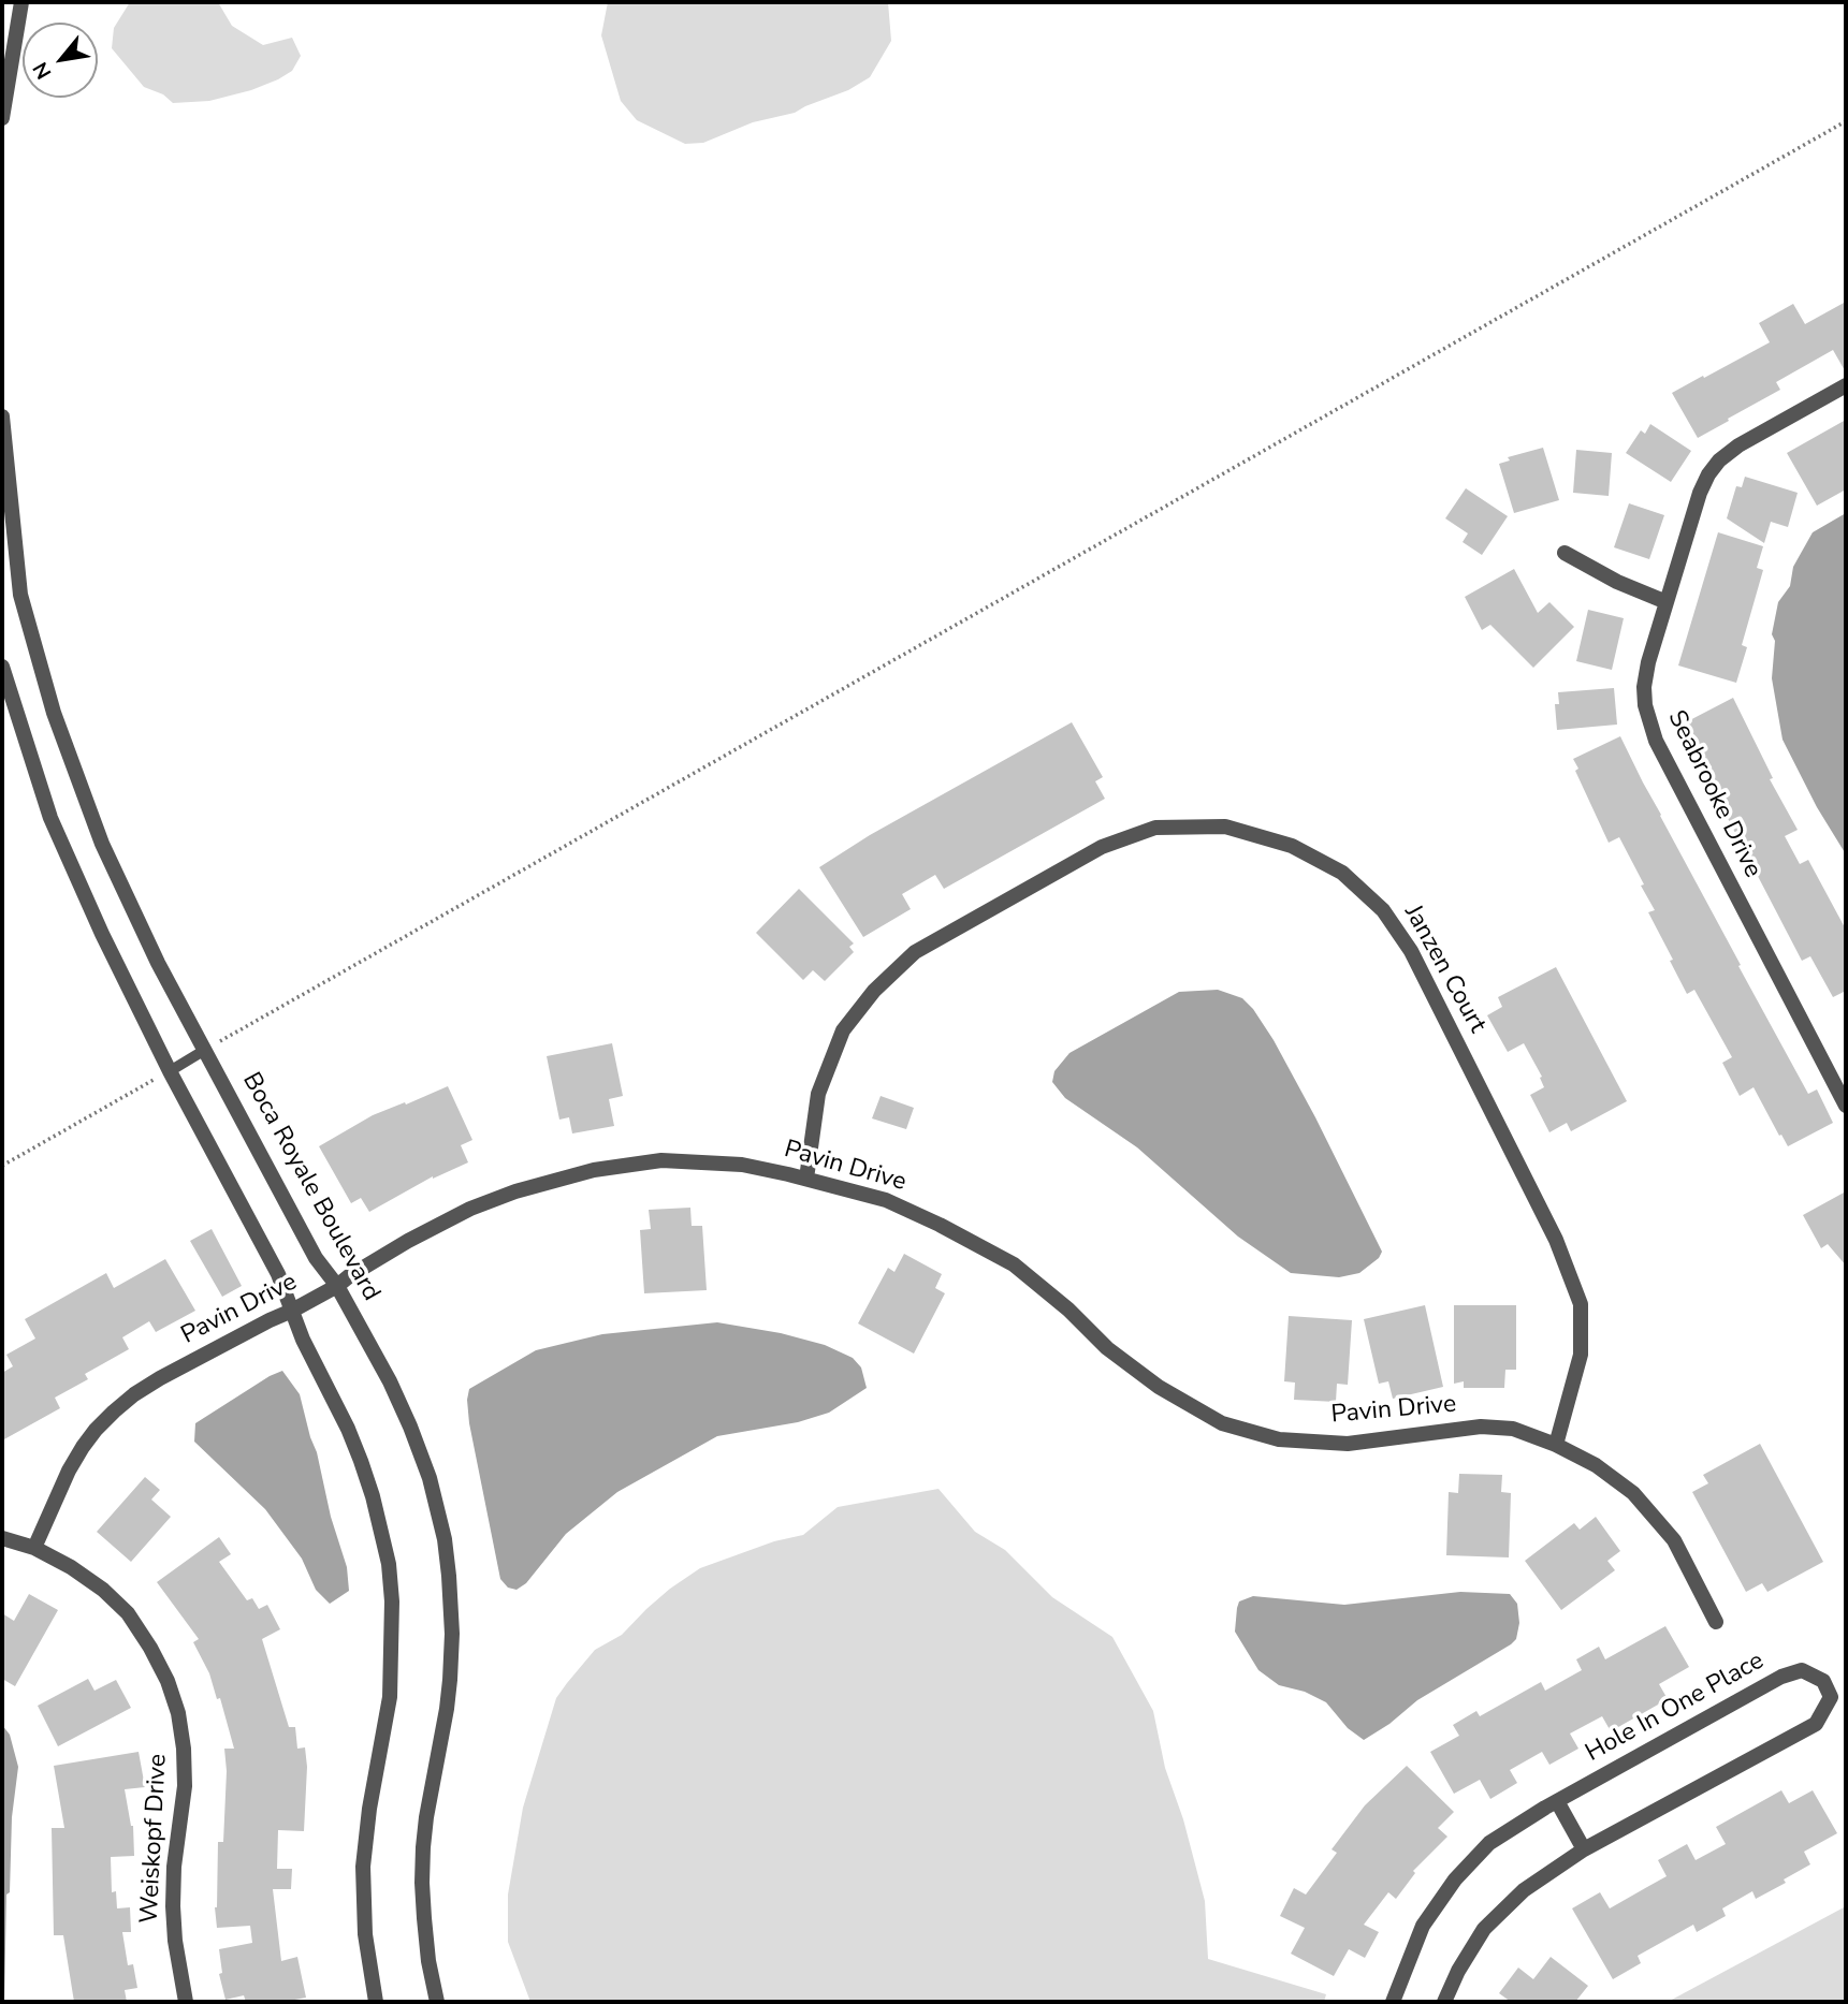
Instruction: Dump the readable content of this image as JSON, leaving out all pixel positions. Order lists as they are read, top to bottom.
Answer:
{
  "streets": {
    "street": [
      "Seabrooke Drive",
      "Janzen Court",
      "Pavin Drive",
      "Boca Royale Boulevard",
      "Hole In One Place",
      "Weiskopf Drive"
    ]
  },
  "crossings": [
    ["Janzen Court", "Pavin Drive"],
    ["Pavin Drive", "Boca Royale Boulevard"],
    ["Pavin Drive", "Weiskopf Drive"]
  ],
  "north": "bottom left"
}
